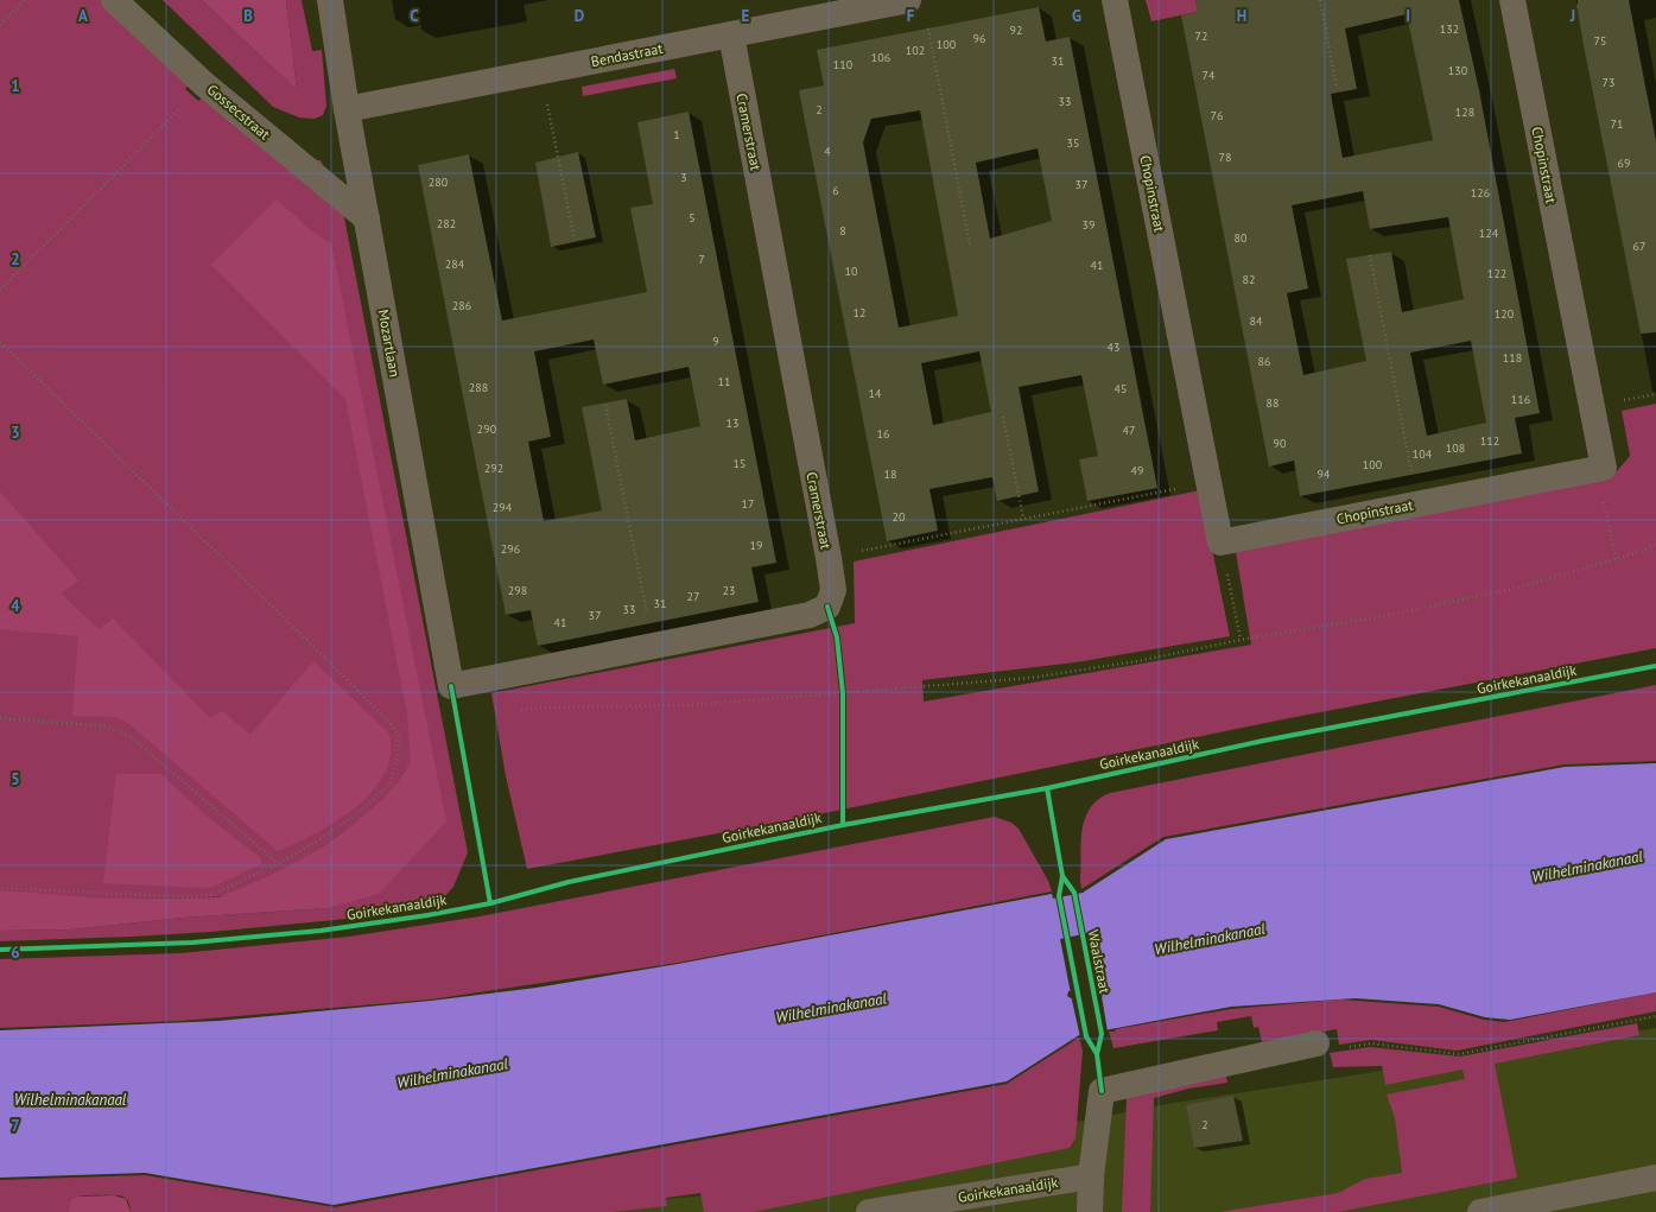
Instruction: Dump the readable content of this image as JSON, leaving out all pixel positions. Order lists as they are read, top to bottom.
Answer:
{
  "streets": {
    "street": [
      "Bendastraat",
      "Gossecstraat",
      "Cramerstraat",
      "Chopinstraat",
      "Mozartlaan",
      "Goirkekanaaldijk"
    ],
    "cycle path": ["Waalstraat"]
  },
  "crossings": [
    ["Bendastraat", "Cramerstraat"],
    ["Bendastraat", "Mozartlaan"],
    ["Gossecstraat", "Mozartlaan"],
    ["Cramerstraat", "Mozartlaan"]
  ],
  "water": ["Wilhelminakanaal"],
  "house_numbers": [
    "132",
    "92",
    "72",
    "96",
    "75",
    "100",
    "102",
    "106",
    "31",
    "110",
    "130",
    "74",
    "73",
    "33",
    "2",
    "128",
    "76",
    "71",
    "1",
    "35",
    "4",
    "78",
    "69",
    "3",
    "280",
    "37",
    "6",
    "126",
    "5",
    "282",
    "39",
    "8",
    "124",
    "80",
    "67",
    "7",
    "284",
    "41",
    "10",
    "122",
    "82",
    "286",
    "12",
    "120",
    "84",
    "9",
    "43",
    "118",
    "86",
    "11",
    "288",
    "45",
    "14",
    "116",
    "88",
    "13",
    "290",
    "47",
    "16",
    "112",
    "90",
    "108",
    "104",
    "15",
    "100",
    "292",
    "49",
    "18",
    "94",
    "17",
    "294",
    "20",
    "19",
    "296",
    "298",
    "23",
    "27",
    "31",
    "33",
    "37",
    "41",
    "2"
  ],
  "grid": {
    "columns": [
      "A",
      "B",
      "C",
      "D",
      "E",
      "F",
      "G",
      "H",
      "I",
      "J"
    ],
    "rows": [
      "1",
      "2",
      "3",
      "4",
      "5",
      "6",
      "7"
    ]
  }
}
